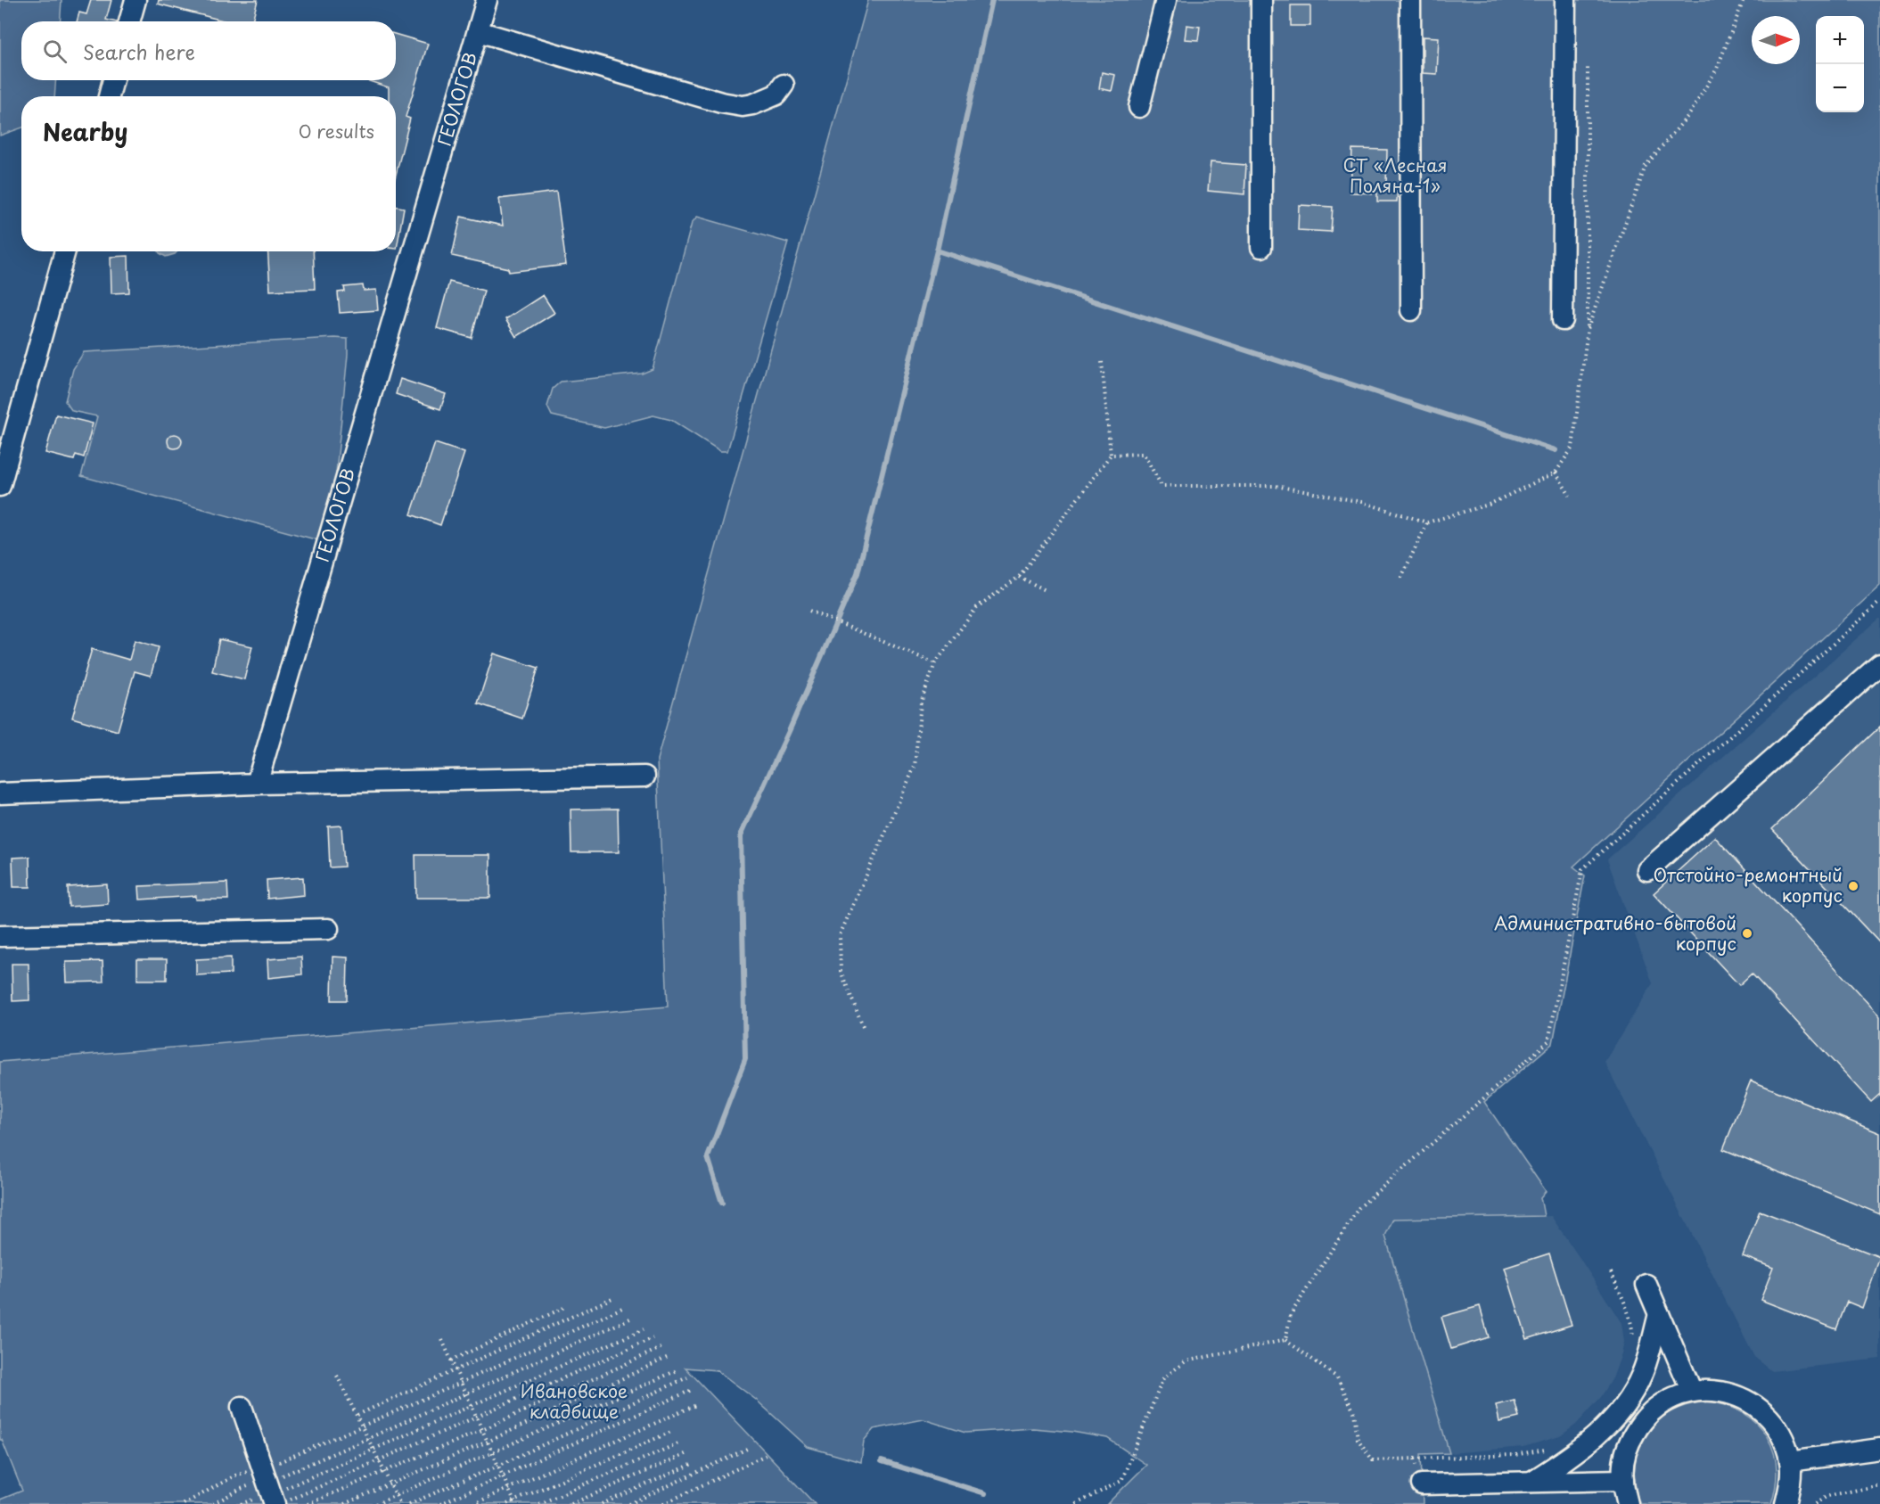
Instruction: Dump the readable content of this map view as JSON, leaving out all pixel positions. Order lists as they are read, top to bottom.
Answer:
{
  "streets": {
    "street": ["ГЕОЛОГОВ"]
  },
  "parks": ["СТ «Лесная Поляна-1»", "Ивановское кладбище"],
  "places": ["Отстойно-ремонтный корпус", "Административно-бытовой корпус"],
  "north": "right",
  "page": {
    "map_buttons": ["+", "−"],
    "search": "Search here",
    "heading": ["Nearby", "0 results"]
  }
}
